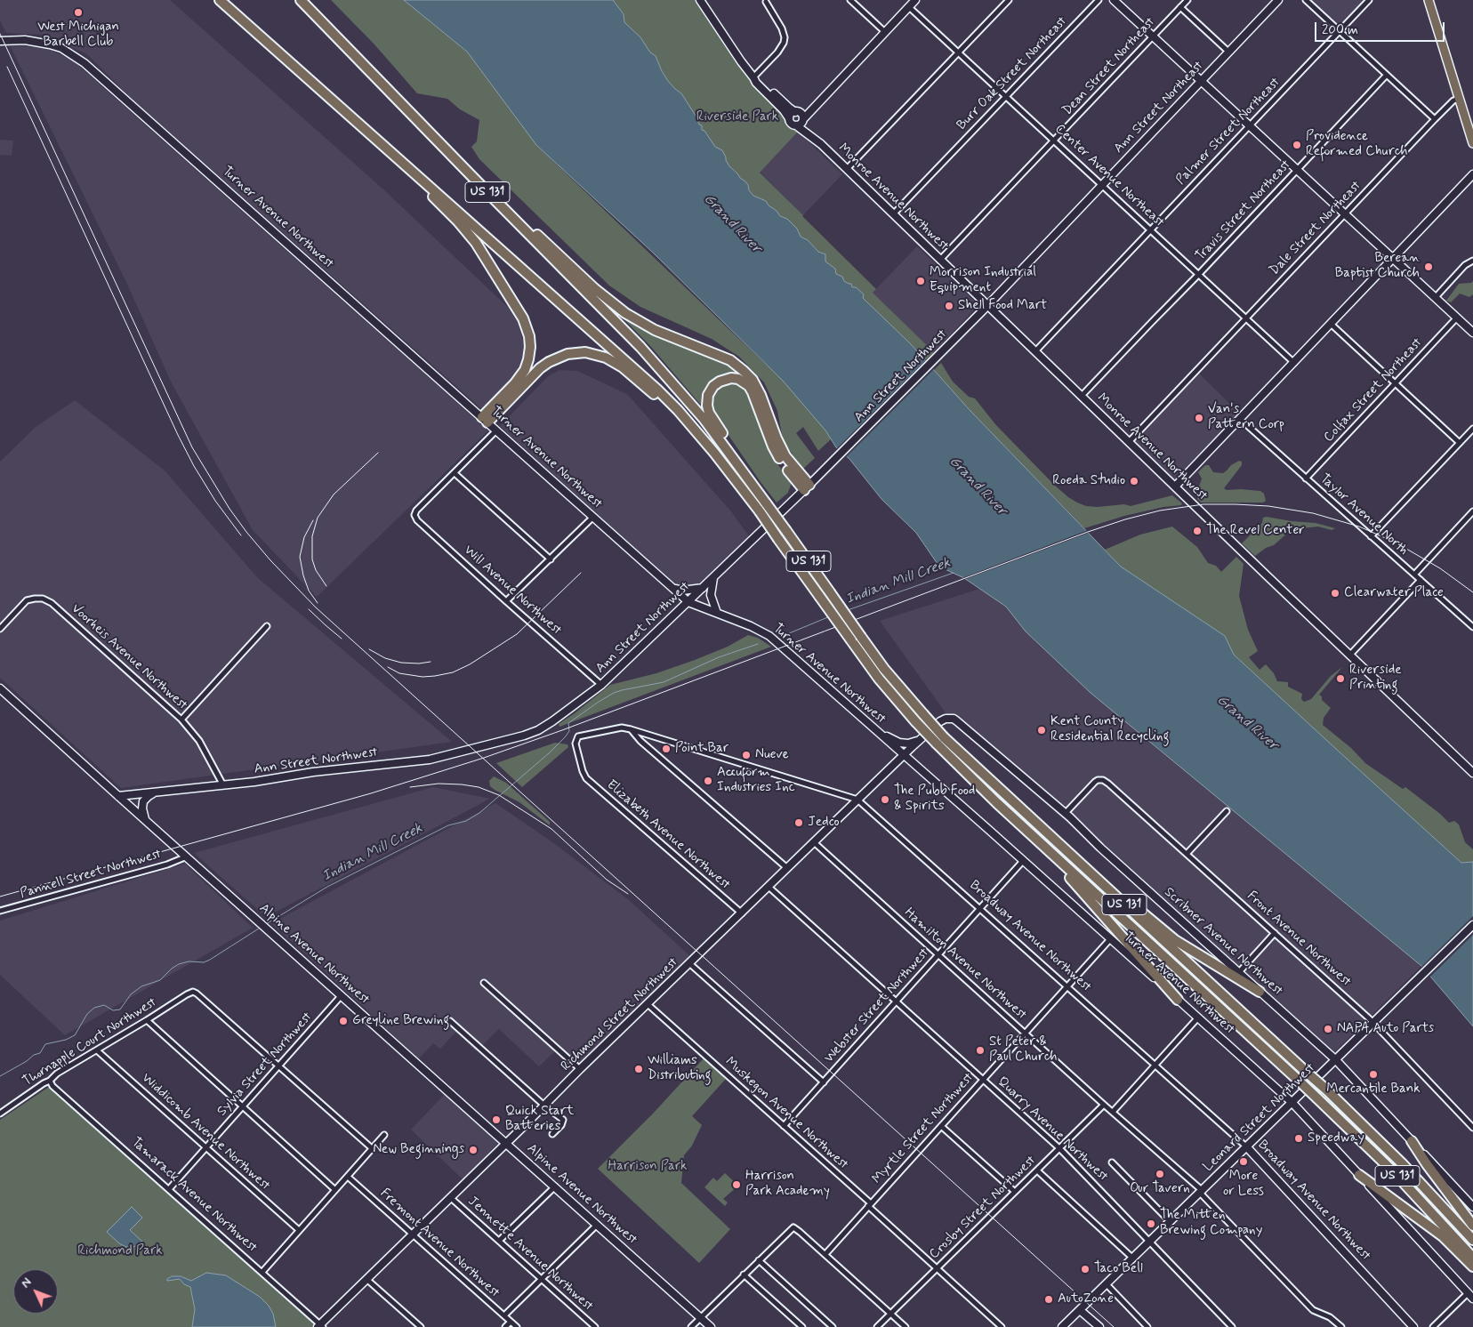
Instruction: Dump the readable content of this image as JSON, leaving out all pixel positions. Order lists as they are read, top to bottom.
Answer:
{
  "streets": {
    "highway": ["US 131"],
    "main road": [
      "Ann Street Northeast",
      "Monroe Avenue Northwest",
      "Turner Avenue Northwest",
      "Ann Street Northwest",
      "Broadway Avenue Northwest",
      "Scribner Avenue Northwest",
      "Alpine Avenue Northwest",
      "Richmond Street Northwest",
      "Leonard Street Northwest"
    ],
    "street": [
      "Dean Street Northeast",
      "Burr Oak Street Northeast",
      "Palmer Street Northeast",
      "Center Avenue Northeast",
      "Travis Street Northeast",
      "Dale Street Northeast",
      "Colfax Street Northeast",
      "Taylor Avenue North",
      "Will Avenue Northwest",
      "Voorheis Avenue Northwest",
      "Elizabeth Avenue Northwest",
      "Pannell Street Northwest",
      "Front Avenue Northwest",
      "Hamilton Avenue Northwest",
      "Webster Street Northwest",
      "Thornapple Court Northwest",
      "Sylvia Street Northwest",
      "Muskegon Avenue Northwest",
      "Myrtle Street Northwest",
      "Quarry Avenue Northwest",
      "Widdicomb Avenue Northwest",
      "Tamarack Avenue Northwest",
      "Crosby Street Northwest",
      "Fremont Avenue Northwest",
      "Jennette Avenue Northwest"
    ]
  },
  "crossings": [
    ["Dean Street Northeast", "Center Avenue Northeast"],
    ["Dean Street Northeast", "Monroe Avenue Northwest"],
    ["Burr Oak Street Northeast", "Center Avenue Northeast"],
    ["Burr Oak Street Northeast", "Monroe Avenue Northwest"],
    ["Ann Street Northeast", "Center Avenue Northeast"],
    ["Ann Street Northeast", "Ann Street Northwest"],
    ["Palmer Street Northeast", "Center Avenue Northeast"],
    ["Palmer Street Northeast", "Monroe Avenue Northwest"],
    ["Center Avenue Northeast", "Travis Street Northeast"],
    ["Center Avenue Northeast", "Dale Street Northeast"],
    ["Monroe Avenue Northwest", "Travis Street Northeast"],
    ["Monroe Avenue Northwest", "Dale Street Northeast"],
    ["Monroe Avenue Northwest", "Ann Street Northwest"],
    ["Turner Avenue Northwest", "Ann Street Northwest"],
    ["Turner Avenue Northwest", "Webster Street Northwest"],
    ["Turner Avenue Northwest", "Richmond Street Northwest"],
    ["Turner Avenue Northwest", "Leonard Street Northwest"],
    ["Turner Avenue Northwest", "Myrtle Street Northwest"],
    ["Ann Street Northwest", "Will Avenue Northwest"],
    ["Ann Street Northwest", "Voorheis Avenue Northwest"],
    ["Ann Street Northwest", "Alpine Avenue Northwest"],
    ["Colfax Street Northeast", "Taylor Avenue North"],
    ["Elizabeth Avenue Northwest", "Broadway Avenue Northwest"],
    ["Elizabeth Avenue Northwest", "Richmond Street Northwest"],
    ["Pannell Street Northwest", "Alpine Avenue Northwest"],
    ["Broadway Avenue Northwest", "Webster Street Northwest"],
    ["Broadway Avenue Northwest", "Richmond Street Northwest"],
    ["Broadway Avenue Northwest", "Leonard Street Northwest"],
    ["Broadway Avenue Northwest", "Myrtle Street Northwest"],
    ["Front Avenue Northwest", "Scribner Avenue Northwest"],
    ["Front Avenue Northwest", "Leonard Street Northwest"],
    ["Scribner Avenue Northwest", "Richmond Street Northwest"],
    ["Scribner Avenue Northwest", "Leonard Street Northwest"],
    ["Alpine Avenue Northwest", "Richmond Street Northwest"],
    ["Alpine Avenue Northwest", "Sylvia Street Northwest"],
    ["Hamilton Avenue Northwest", "Webster Street Northwest"],
    ["Hamilton Avenue Northwest", "Richmond Street Northwest"],
    ["Hamilton Avenue Northwest", "Leonard Street Northwest"],
    ["Hamilton Avenue Northwest", "Myrtle Street Northwest"],
    ["Hamilton Avenue Northwest", "Crosby Street Northwest"],
    ["Webster Street Northwest", "Muskegon Avenue Northwest"],
    ["Webster Street Northwest", "Quarry Avenue Northwest"],
    ["Richmond Street Northwest", "Muskegon Avenue Northwest"],
    ["Richmond Street Northwest", "Quarry Avenue Northwest"],
    ["Richmond Street Northwest", "Tamarack Avenue Northwest"],
    ["Richmond Street Northwest", "Fremont Avenue Northwest"],
    ["Richmond Street Northwest", "Jennette Avenue Northwest"],
    ["Thornapple Court Northwest", "Sylvia Street Northwest"],
    ["Thornapple Court Northwest", "Widdicomb Avenue Northwest"],
    ["Thornapple Court Northwest", "Tamarack Avenue Northwest"],
    ["Sylvia Street Northwest", "Widdicomb Avenue Northwest"],
    ["Sylvia Street Northwest", "Tamarack Avenue Northwest"],
    ["Muskegon Avenue Northwest", "Myrtle Street Northwest"],
    ["Muskegon Avenue Northwest", "Crosby Street Northwest"],
    ["Leonard Street Northwest", "Quarry Avenue Northwest"],
    ["Myrtle Street Northwest", "Quarry Avenue Northwest"],
    ["Quarry Avenue Northwest", "Crosby Street Northwest"]
  ],
  "water": ["Grand River", "Indian Mill Creek"],
  "parks": ["Riverside Park", "Harrison Park", "Richmond Park"],
  "places": [
    "West Michigan Barbell Club",
    "Providence Reformed Church",
    "Berean Baptist Church",
    "Morrison Industrial Equipment",
    "Shell Food Mart",
    "Van's Pattern Corp",
    "Roeda Studio",
    "The Revel Center",
    "Clearwater Place",
    "Riverside Printing",
    "Kent County Residential Recycling",
    "Point Bar",
    "Nueve",
    "Accuform Industries Inc",
    "The Pubb Food & Spirits",
    "Jedco",
    "Greyline Brewing",
    "NAPA Auto Parts",
    "St Peter & Paul Church",
    "Williams Distributing",
    "Mercantile Bank",
    "Quick Start Batteries",
    "Speedway",
    "New Beginnings",
    "More or Less",
    "Our Tavern",
    "Harrison Park Academy",
    "The Mitten Brewing Company",
    "Taco Bell",
    "AutoZone"
  ],
  "scale_bar": "200 m",
  "north": "top left"
}
